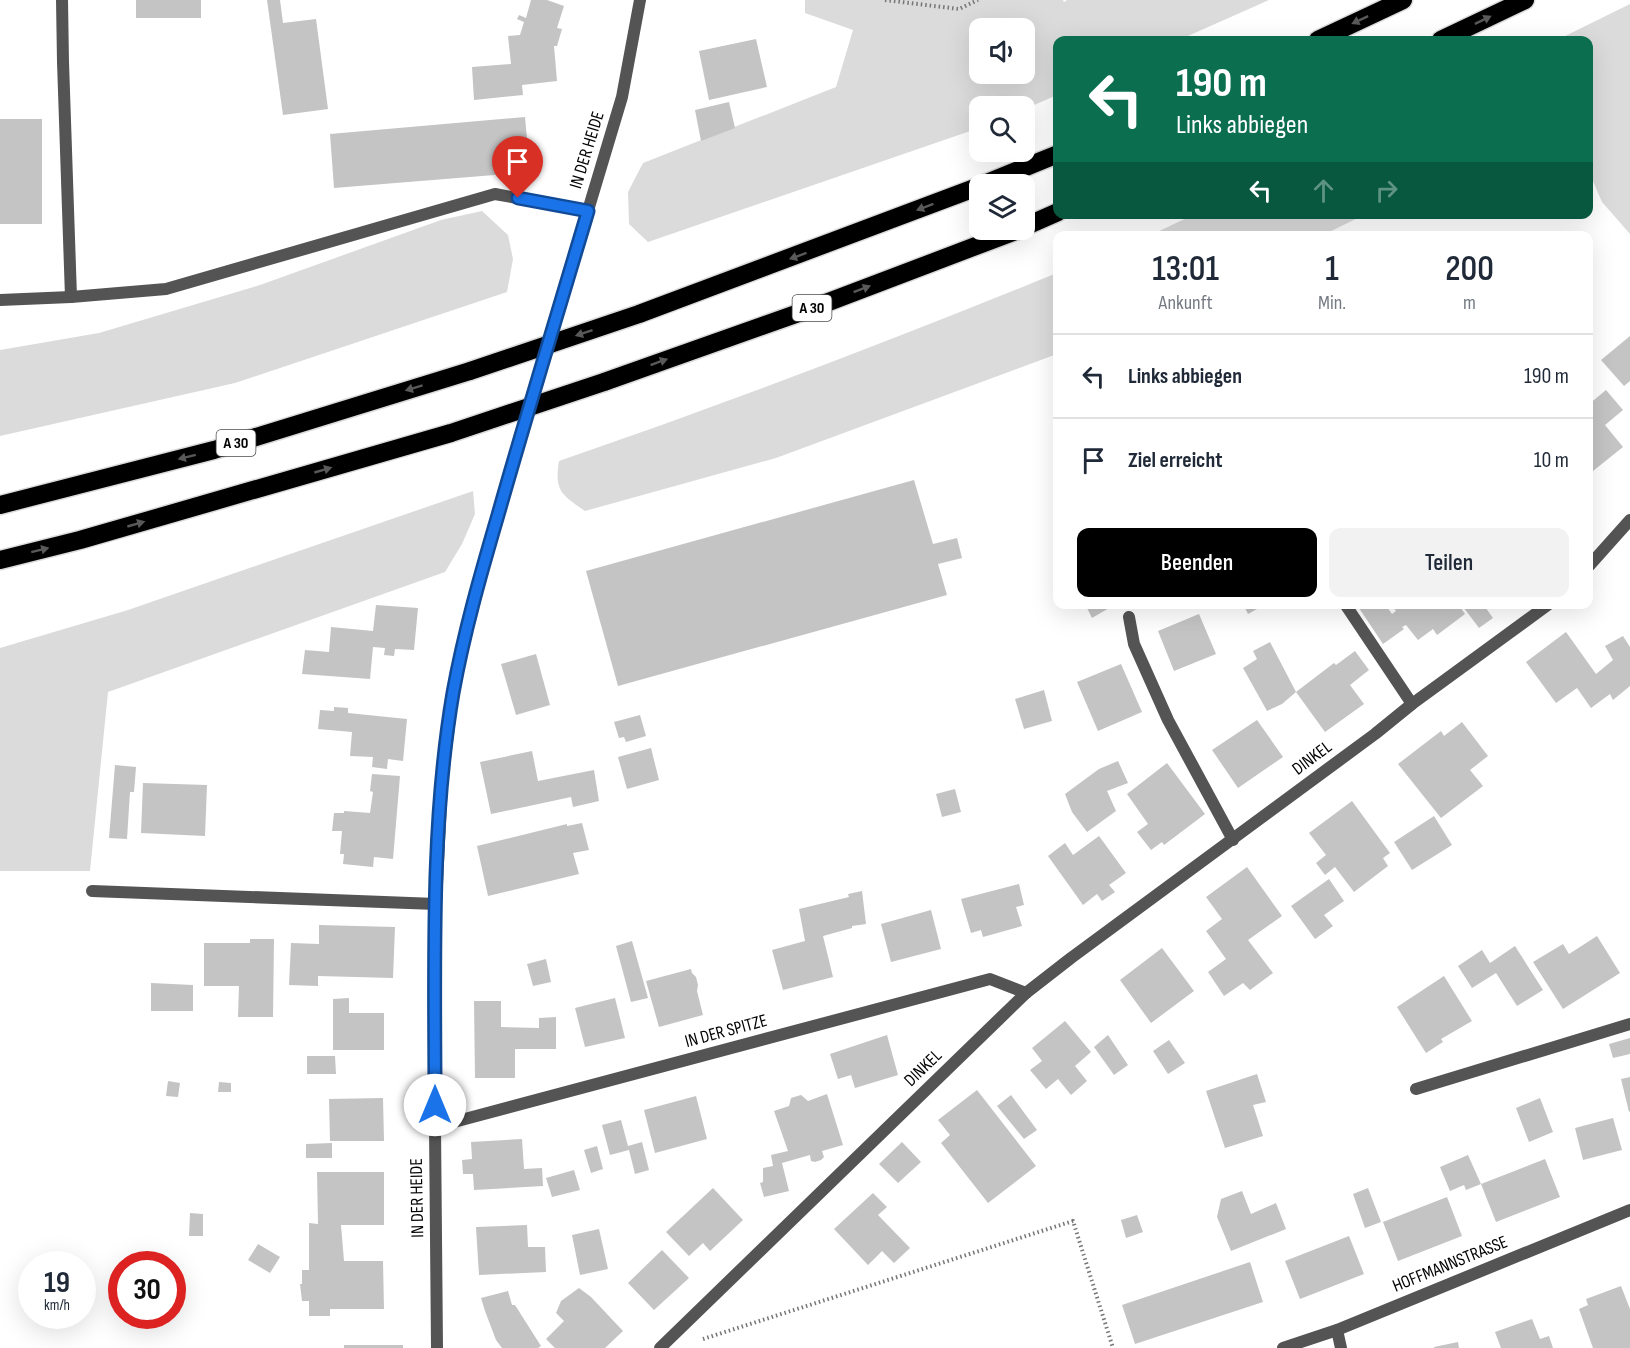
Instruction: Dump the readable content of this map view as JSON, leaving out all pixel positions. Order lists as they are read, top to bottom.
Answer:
{
  "streets": {
    "highway": ["A 30"],
    "street": [
      "IN DER HEIDE",
      "DINKEL",
      "IN DER SPITZE",
      "HOFFMANNSTRASSE"
    ]
  },
  "crossings": [
    ["IN DER HEIDE", "IN DER SPITZE"],
    ["DINKEL", "IN DER SPITZE"]
  ],
  "page": {
    "turn": ["190 m", "Links abbiegen"],
    "eta": [
      "13:01",
      "Ankunft",
      "1",
      "Min.",
      "200",
      "m"
    ],
    "list": [
      {
        "name": "Links abbiegen",
        "value": "190 m"
      },
      {
        "name": "Ziel erreicht",
        "value": "10 m"
      }
    ],
    "buttons": ["Beenden", "Teilen"],
    "speed": "19 km/h",
    "limit": "30"
  }
}
